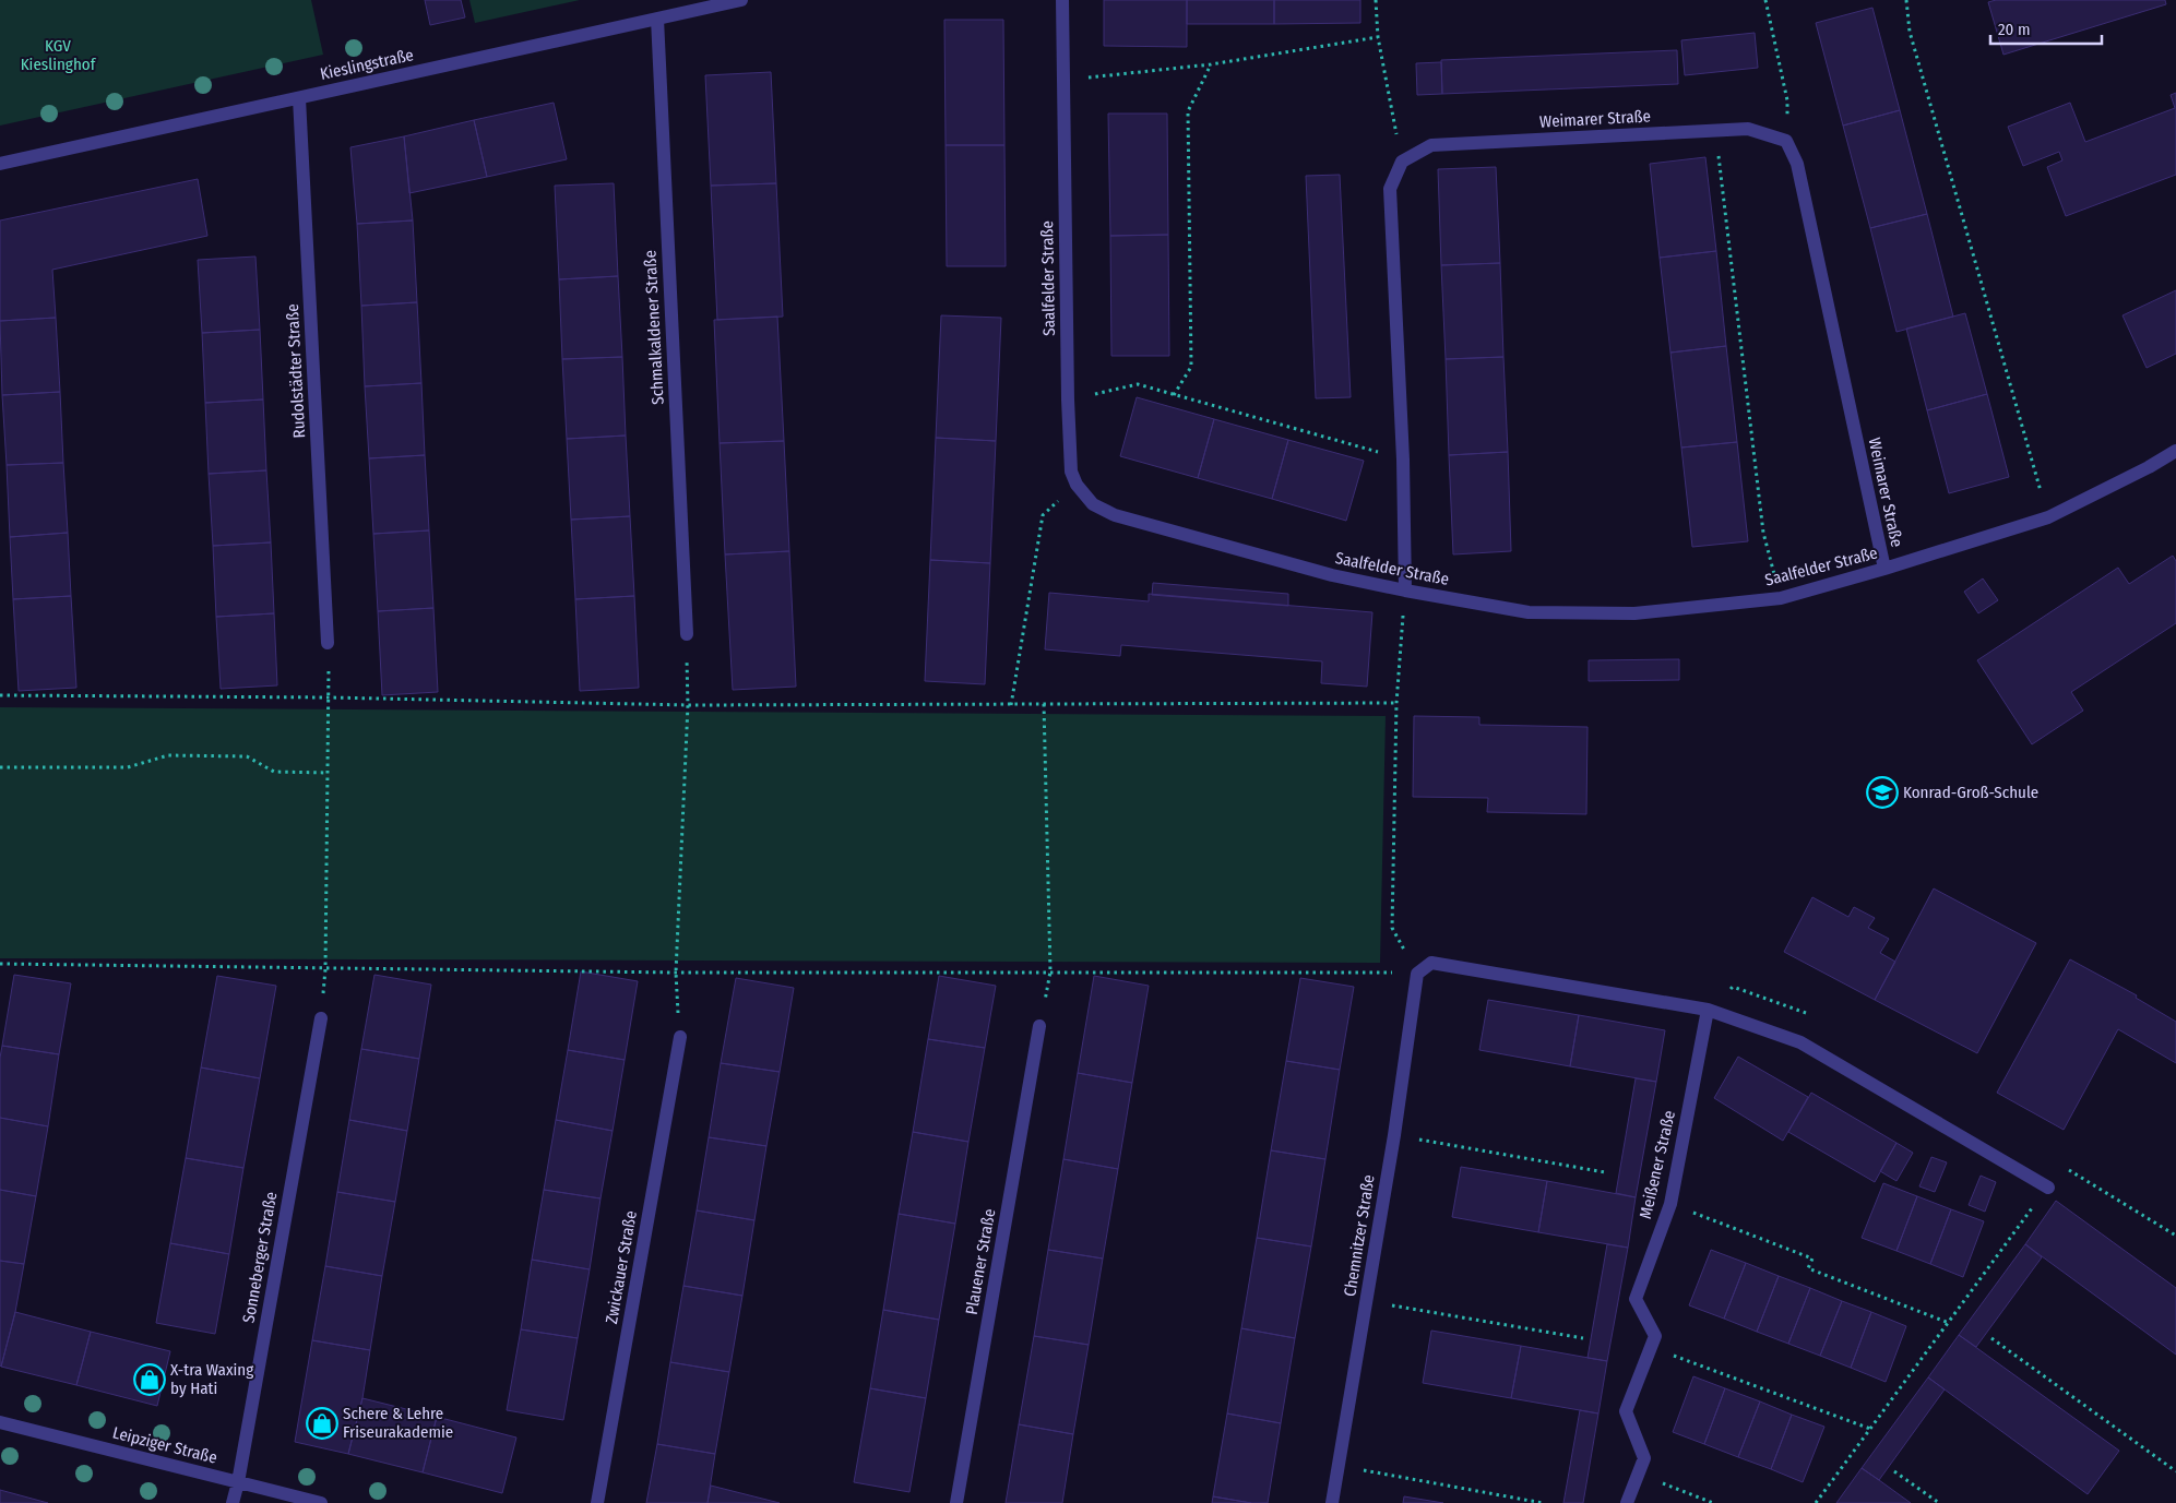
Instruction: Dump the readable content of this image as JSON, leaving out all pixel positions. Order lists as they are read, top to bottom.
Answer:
{
  "streets": {
    "street": [
      "Kieslingstraße",
      "Weimarer Straße",
      "Saalfelder Straße",
      "Schmalkaldener Straße",
      "Rudolstädter Straße",
      "Meißener Straße",
      "Chemnitzer Straße",
      "Sonneberger Straße",
      "Plauener Straße",
      "Zwickauer Straße",
      "Leipziger Straße"
    ]
  },
  "crossings": [
    ["Kieslingstraße", "Schmalkaldener Straße"],
    ["Kieslingstraße", "Rudolstädter Straße"],
    ["Weimarer Straße", "Saalfelder Straße"],
    ["Sonneberger Straße", "Leipziger Straße"]
  ],
  "parks": ["KGV Kieslinghof"],
  "places": {
    "school or university": ["Konrad-Groß-Schule"],
    "shop": ["X-tra Waxing by Hati", "Schere & Lehre Friseurakademie"]
  },
  "scale_bar": "20 m"
}
